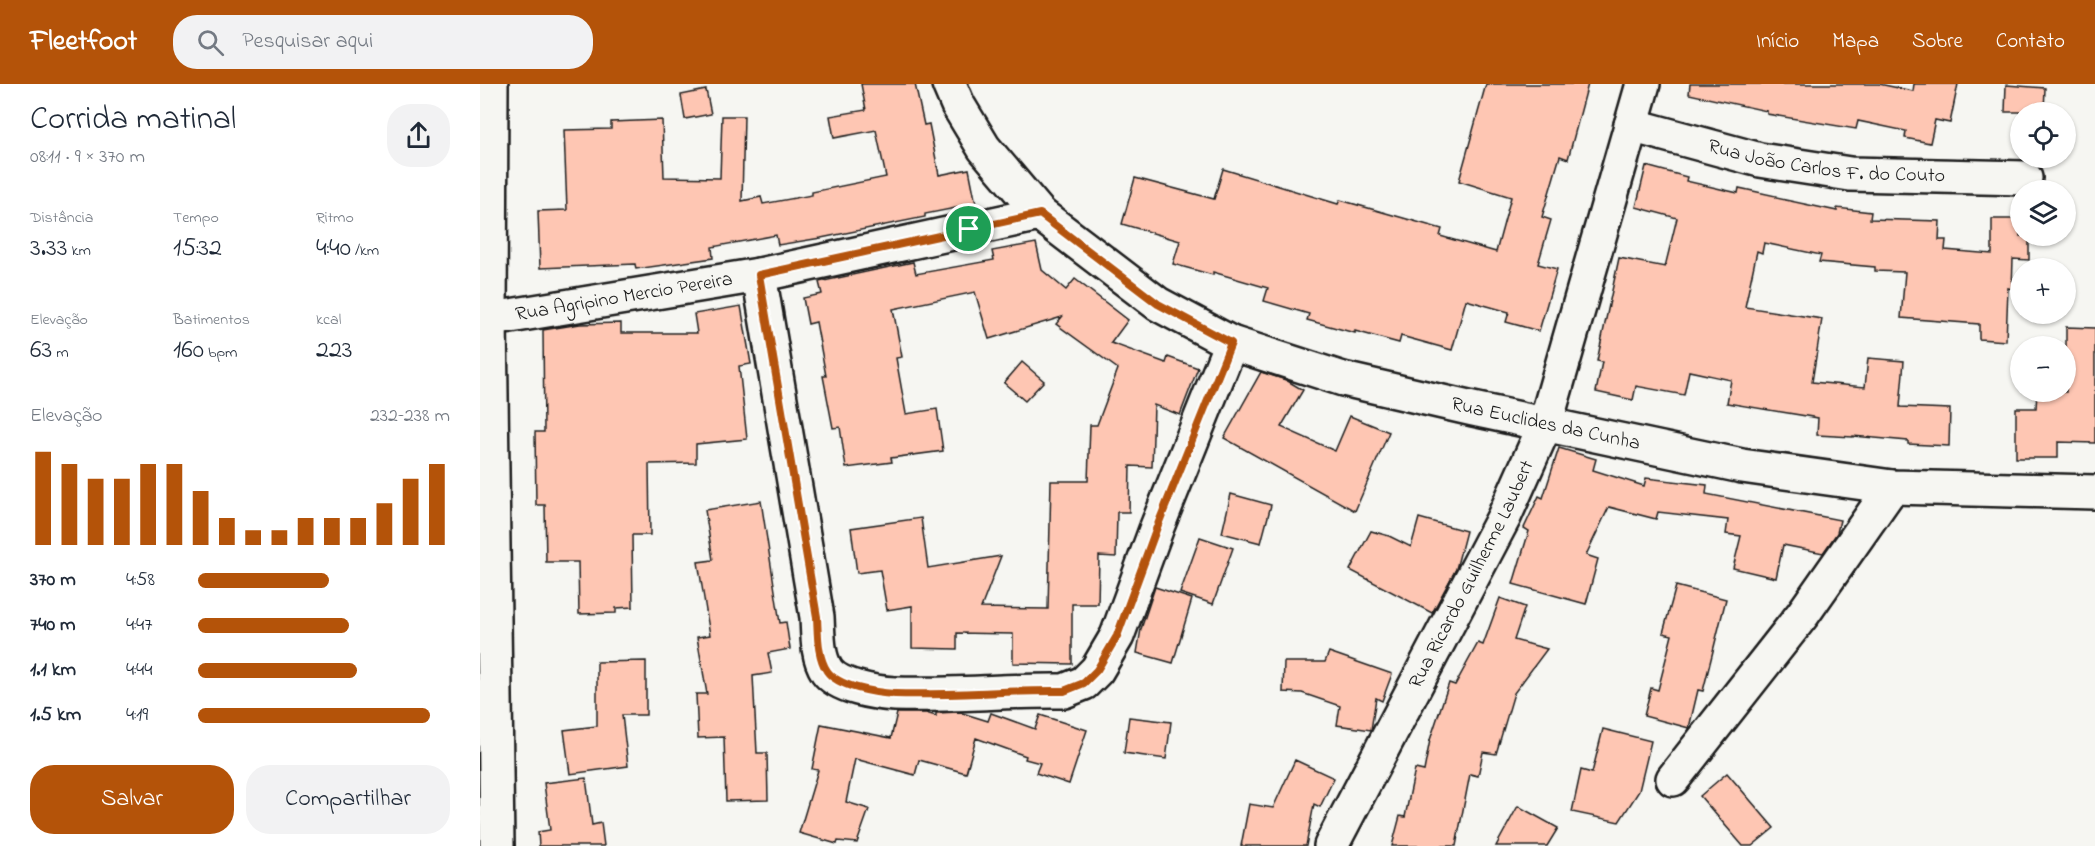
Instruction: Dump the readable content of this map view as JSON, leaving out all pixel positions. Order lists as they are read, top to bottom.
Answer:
{
  "streets": {
    "street": [
      "Rua João Carlos F. do Couto",
      "Rua Agripino Mercio Pereira",
      "Rua Euclides da Cunha",
      "Rua Ricardo Guilherme Laubert"
    ]
  },
  "crossings": [
    ["Rua João Carlos F. do Couto", "Rua Ricardo Guilherme Laubert"],
    ["Rua Agripino Mercio Pereira", "Rua Euclides da Cunha"],
    ["Rua Euclides da Cunha", "Rua Ricardo Guilherme Laubert"]
  ],
  "page": {
    "header": "Fleetfoot",
    "search": "Pesquisar aqui",
    "nav": [
      "Início",
      "Mapa",
      "Sobre",
      "Contato"
    ],
    "heading": ["Corrida matinal", "08:11 · 9 × 370 m"],
    "map_buttons": ["+", "−"],
    "stats": [
      ["Distância", "3.33 km"],
      ["Tempo", "15:32"],
      ["Ritmo", "4:40 /km"],
      ["Elevação", "63 m"],
      ["Batimentos", "160 bpm"],
      ["kcal", "223"]
    ],
    "chart": ["Elevação", "232–238 m"],
    "list": [
      {
        "name": "370 m",
        "note": "4:58"
      },
      {
        "name": "740 m",
        "note": "4:47"
      },
      {
        "name": "1.1 km",
        "note": "4:44"
      },
      {
        "name": "1.5 km",
        "note": "4:19"
      }
    ],
    "buttons": ["Salvar", "Compartilhar"]
  }
}
